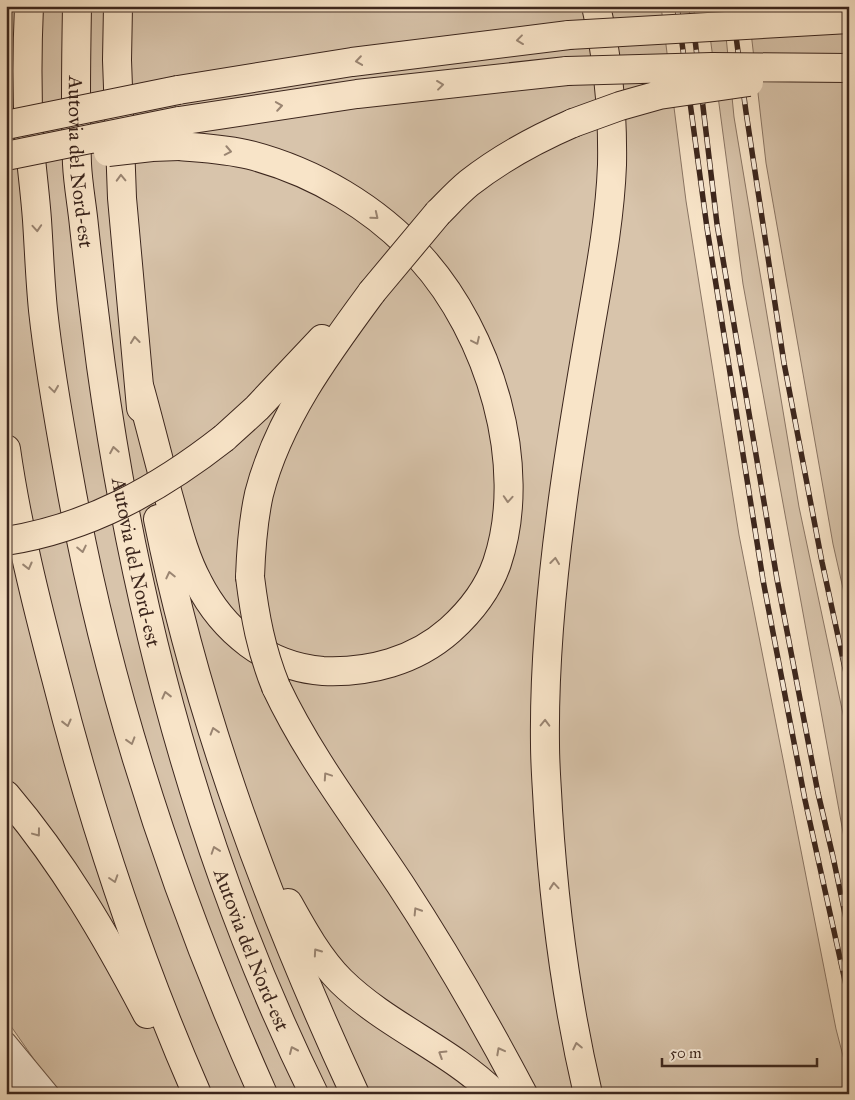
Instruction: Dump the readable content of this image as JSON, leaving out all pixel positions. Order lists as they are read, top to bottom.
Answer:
{
  "streets": {
    "highway": ["Autovia del Nord-est"]
  },
  "scale_bar": "50 m"
}
